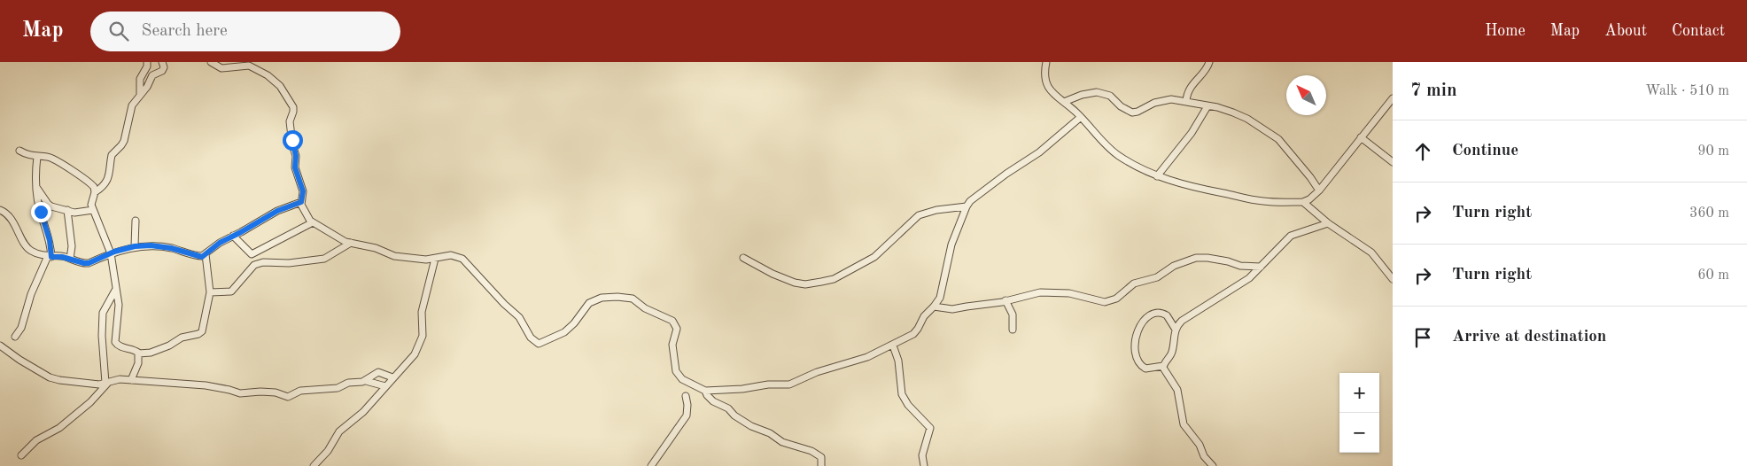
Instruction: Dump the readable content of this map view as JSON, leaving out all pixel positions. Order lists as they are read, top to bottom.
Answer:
{
  "north": "top left",
  "page": {
    "header": "Map",
    "search": "Search here",
    "nav": [
      "Home",
      "Map",
      "About",
      "Contact"
    ],
    "heading": ["7 min", "Walk · 510 m"],
    "list": [
      ["Continue", "90 m"],
      ["Turn right", "360 m"],
      ["Turn right", "60 m"],
      "Arrive at destination"
    ],
    "map_buttons": ["+", "−"]
  }
}
